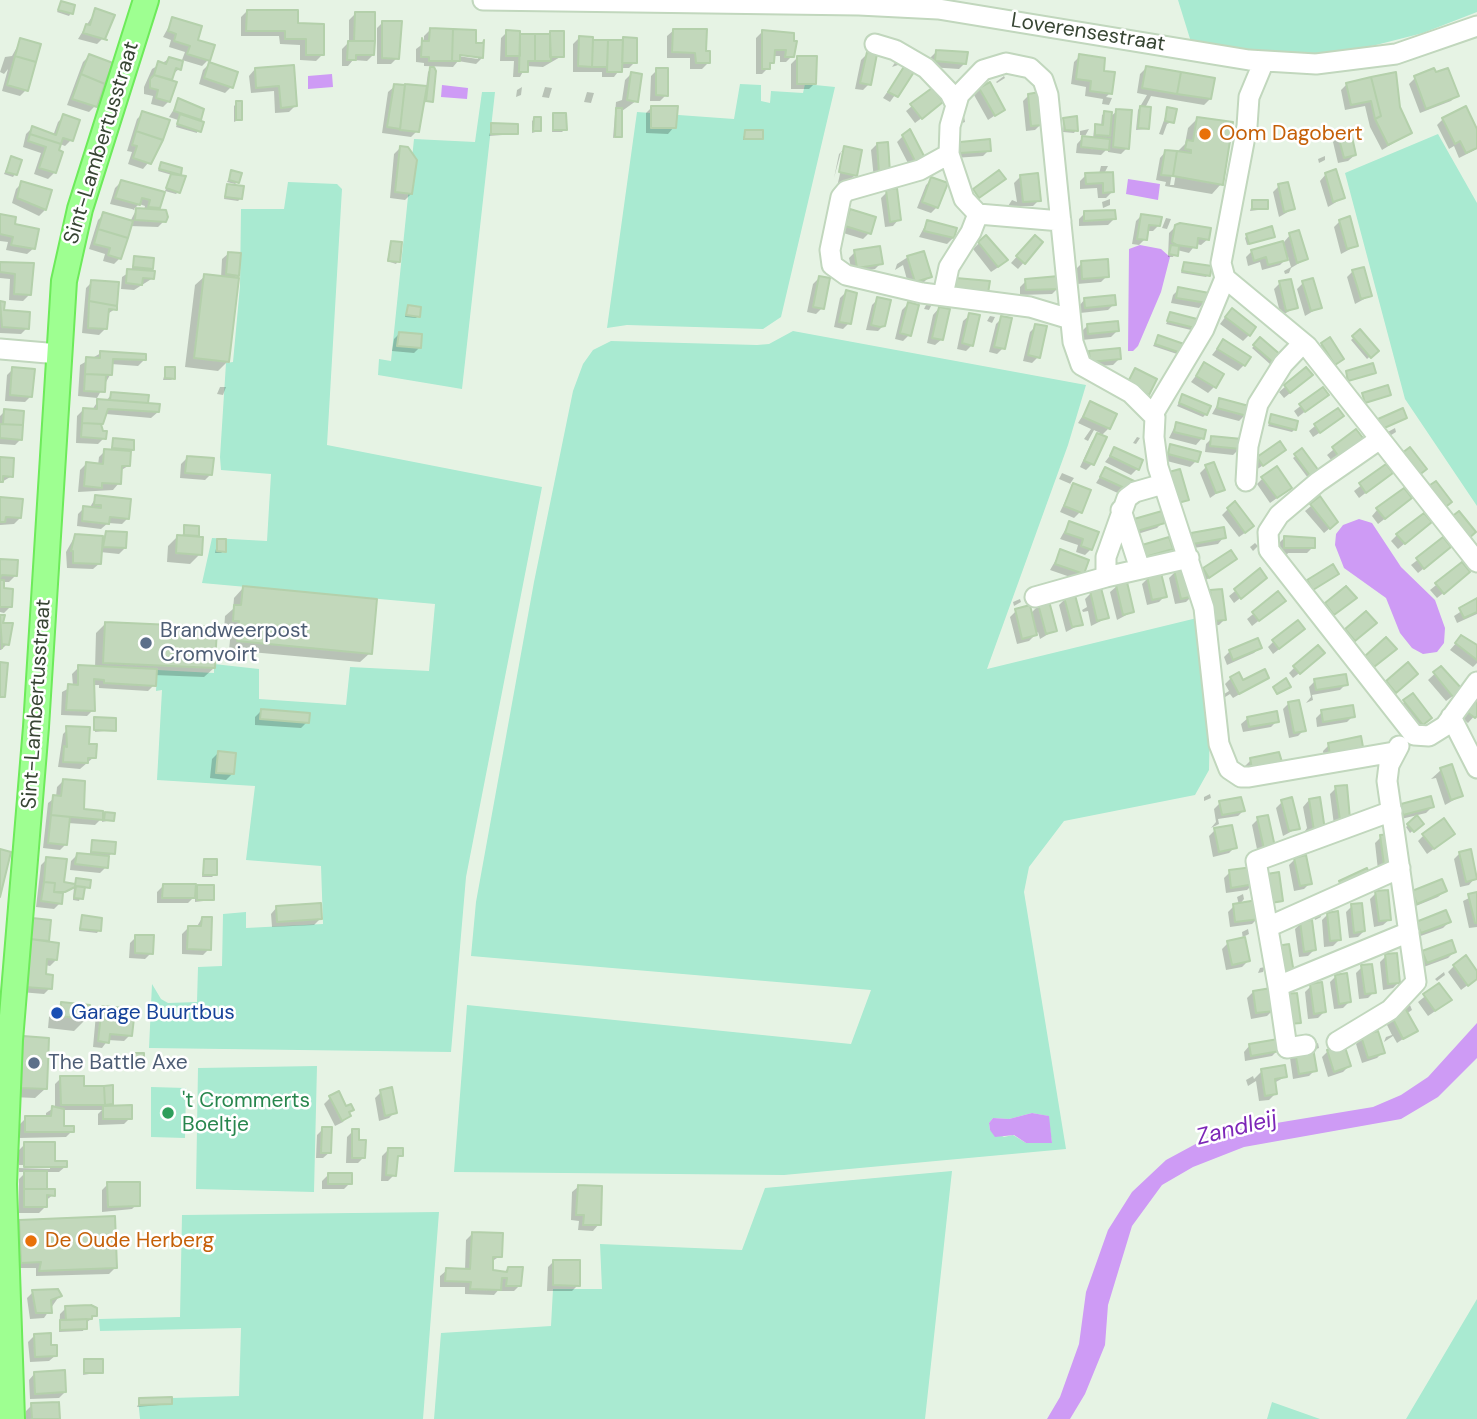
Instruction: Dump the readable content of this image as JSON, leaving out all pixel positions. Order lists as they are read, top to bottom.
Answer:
{
  "streets": {
    "main road": ["Sint-Lambertusstraat"],
    "street": ["Loverensestraat"]
  },
  "water": ["Zandleij"],
  "places": [
    "Oom Dagobert",
    "Brandweerpost Cromvoirt",
    "Garage Buurtbus",
    "The Battle Axe",
    "'t Crommerts Boeltje",
    "De Oude Herberg"
  ]
}
